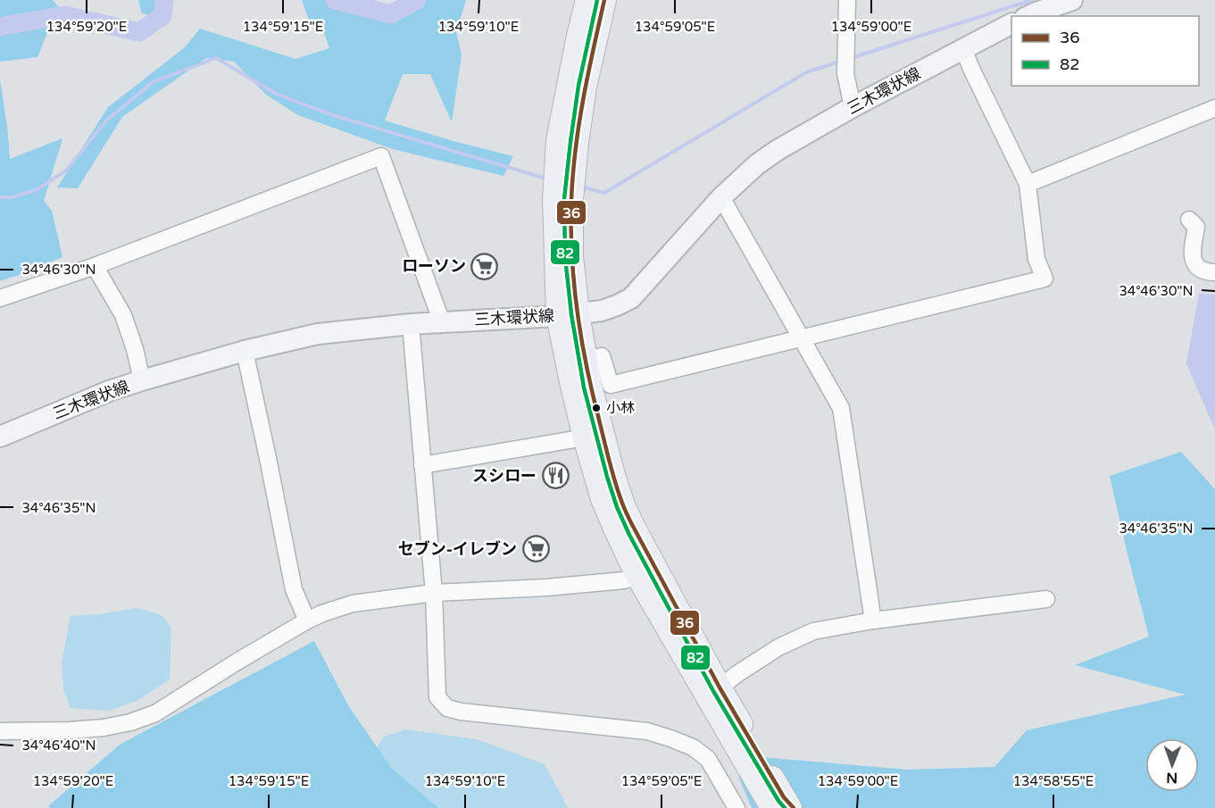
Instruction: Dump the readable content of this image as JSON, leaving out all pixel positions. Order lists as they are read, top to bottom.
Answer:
{
  "streets": {
    "main road": ["三木環状線"]
  },
  "places": {
    "supermarket": ["ローソン", "セブン-イレブン"],
    "other": ["小林"],
    "restaurant": ["スシロー"]
  },
  "lines": ["transit line 36", "transit line 82"],
  "legend": ["36", "82"],
  "north": "bottom",
  "coordinates": [
    "134°59'20\"E",
    "134°59'15\"E",
    "134°59'10\"E",
    "134°59'05\"E",
    "134°59'00\"E",
    "34°46'30\"N",
    "34°46'35\"N",
    "34°46'40\"N",
    "134°58'55\"E"
  ]
}
